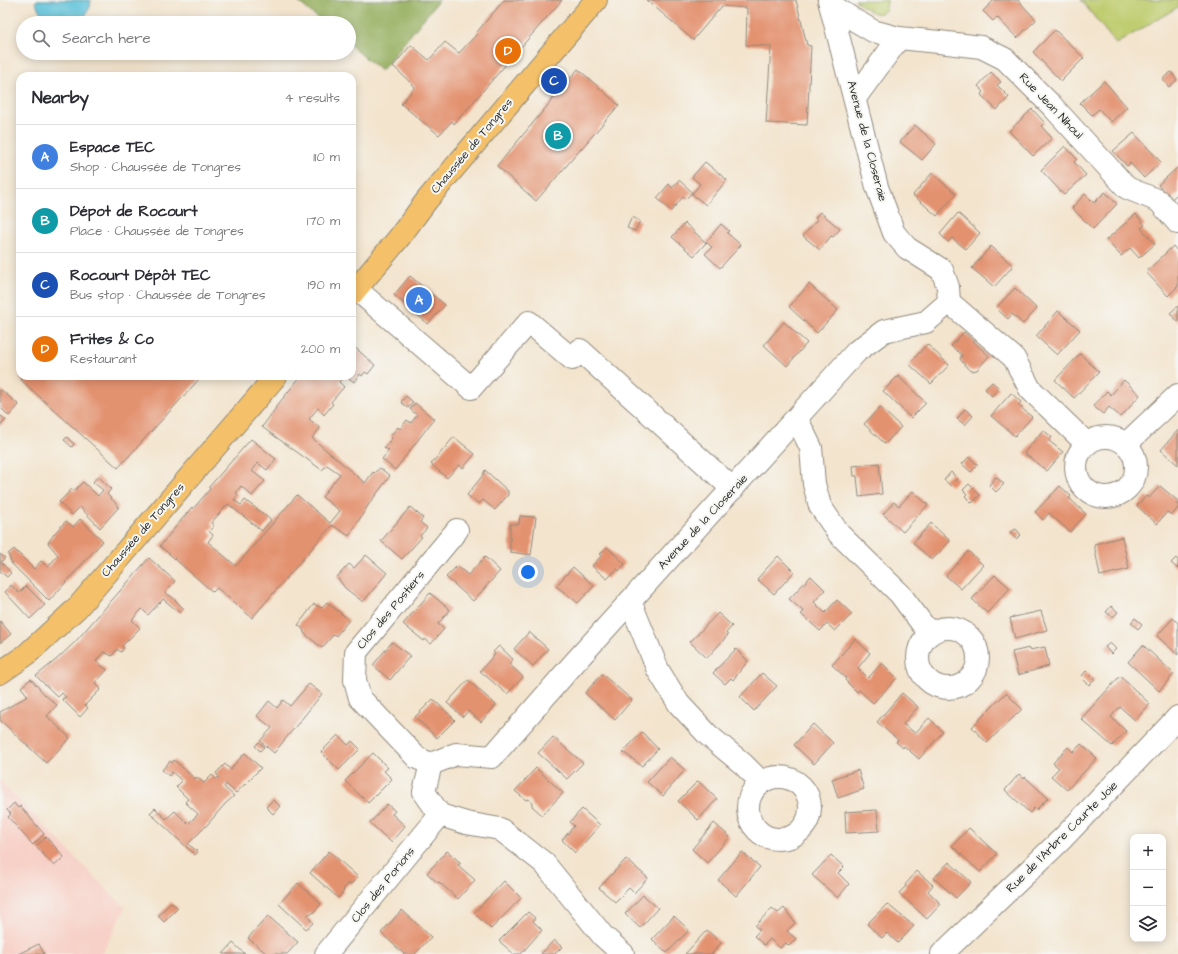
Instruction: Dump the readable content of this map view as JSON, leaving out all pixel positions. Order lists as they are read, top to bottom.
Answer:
{
  "streets": {
    "main road": ["Chaussée de Tongres"],
    "street": [
      "Rue Jean Nihoul",
      "Avenue de la Closeraie",
      "Clos des Postiers",
      "Rue de l'Arbre Courte Joie",
      "Clos des Porions"
    ]
  },
  "crossings": [
    ["Rue Jean Nihoul", "Avenue de la Closeraie"],
    ["Avenue de la Closeraie", "Clos des Postiers"]
  ],
  "page": {
    "search": "Search here",
    "pins": [
      "D",
      "C",
      "B",
      "A"
    ],
    "heading": ["Nearby", "4 results"],
    "list": [
      {
        "mark": "A",
        "name": "Espace TEC",
        "note": "Shop · Chaussée de Tongres",
        "value": "110 m"
      },
      {
        "mark": "B",
        "name": "Dépot de Rocourt",
        "note": "Place · Chaussée de Tongres",
        "value": "170 m"
      },
      {
        "mark": "C",
        "name": "Rocourt Dépôt TEC",
        "note": "Bus stop · Chaussée de Tongres",
        "value": "190 m"
      },
      {
        "mark": "D",
        "name": "Frites & Co",
        "note": "Restaurant",
        "value": "200 m"
      }
    ],
    "map_buttons": ["+", "−"]
  }
}
